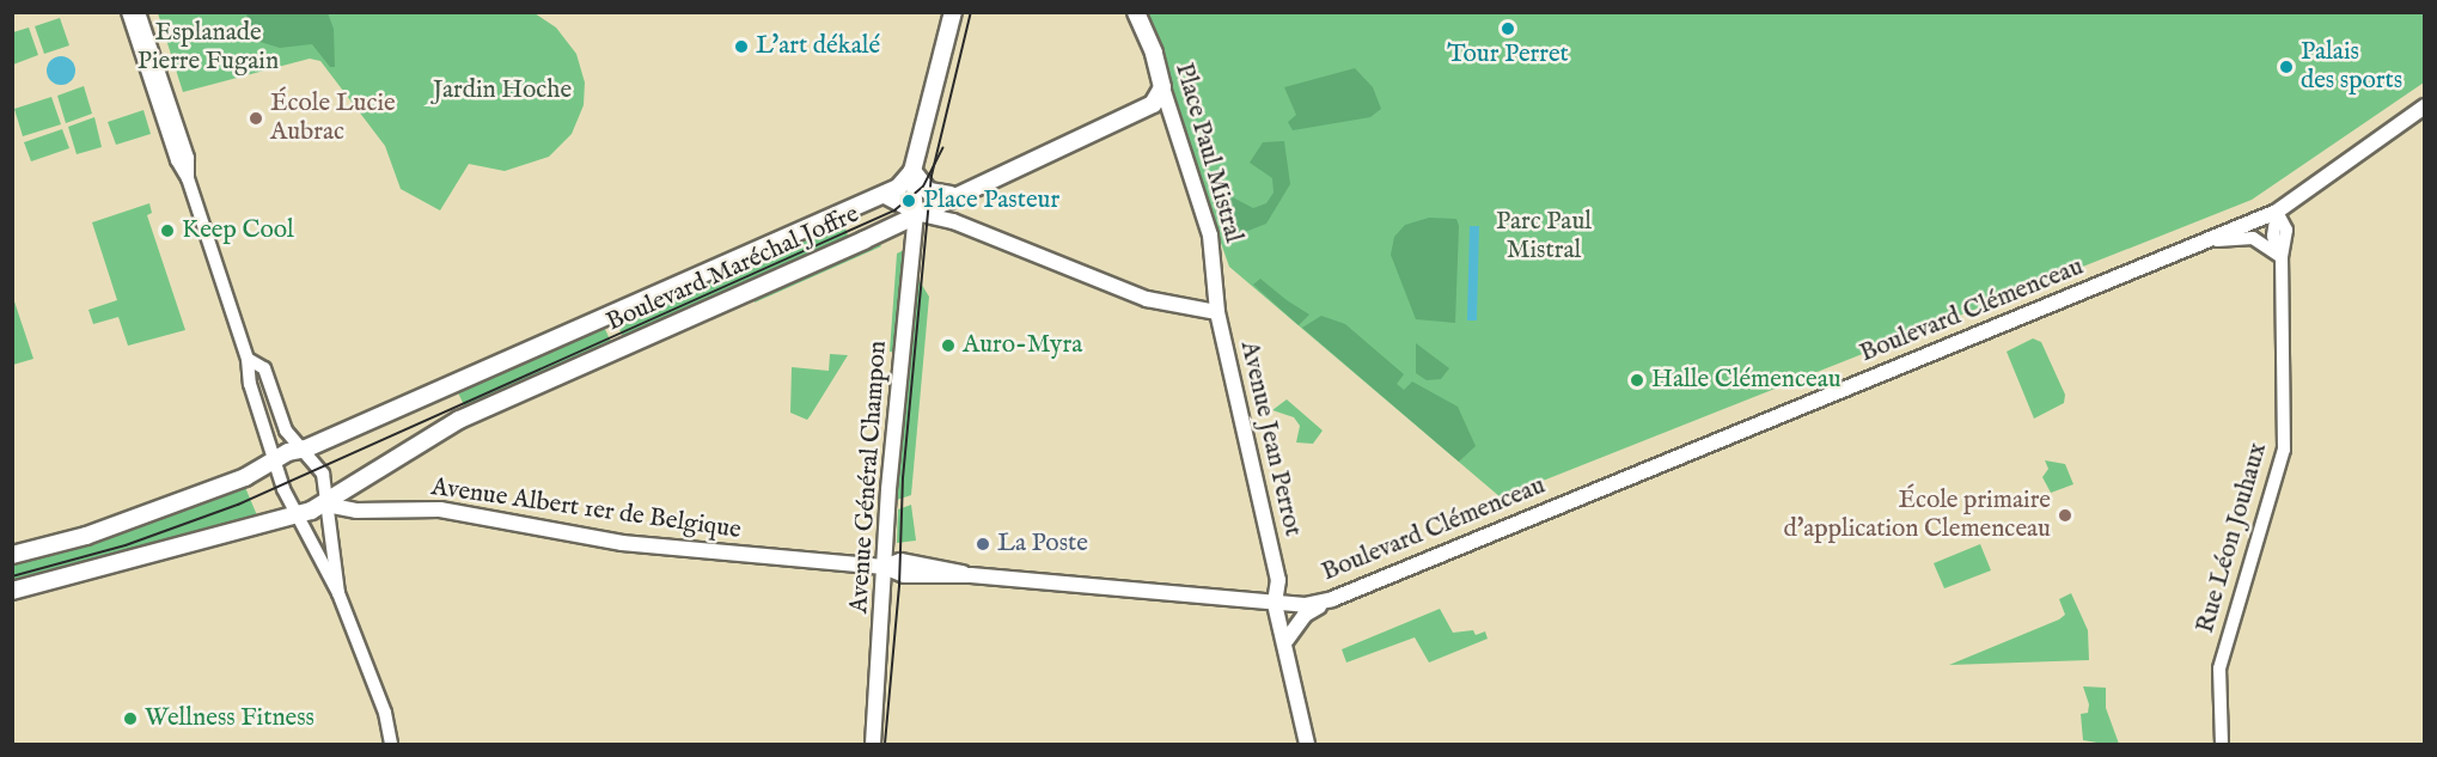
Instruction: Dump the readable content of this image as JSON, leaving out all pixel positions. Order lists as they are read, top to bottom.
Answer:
{
  "streets": {
    "main road": [
      "Place Paul Mistral",
      "Boulevard Maréchal Joffre",
      "Boulevard Clémenceau",
      "Avenue Jean Perrot",
      "Avenue Général Champon",
      "Avenue Albert 1er de Belgique"
    ],
    "street": ["Rue Léon Jouhaux"]
  },
  "crossings": [
    ["Place Paul Mistral", "Boulevard Maréchal Joffre"],
    ["Place Paul Mistral", "Avenue Jean Perrot"],
    ["Boulevard Maréchal Joffre", "Avenue Général Champon"],
    ["Boulevard Maréchal Joffre", "Avenue Albert 1er de Belgique"],
    ["Boulevard Clémenceau", "Avenue Jean Perrot"],
    ["Boulevard Clémenceau", "Avenue Albert 1er de Belgique"],
    ["Boulevard Clémenceau", "Rue Léon Jouhaux"],
    ["Avenue Jean Perrot", "Avenue Albert 1er de Belgique"],
    ["Avenue Général Champon", "Avenue Albert 1er de Belgique"]
  ],
  "parks": ["Esplanade Pierre Fugain", "Jardin Hoche", "Parc Paul Mistral"],
  "places": [
    "Tour Perret",
    "L'art dékalé",
    "Palais des sports",
    "École Lucie Aubrac",
    "Place Pasteur",
    "Keep Cool",
    "Auro-Myra",
    "Halle Clémenceau",
    "École primaire d'application Clemenceau",
    "La Poste",
    "Wellness Fitness"
  ]
}
